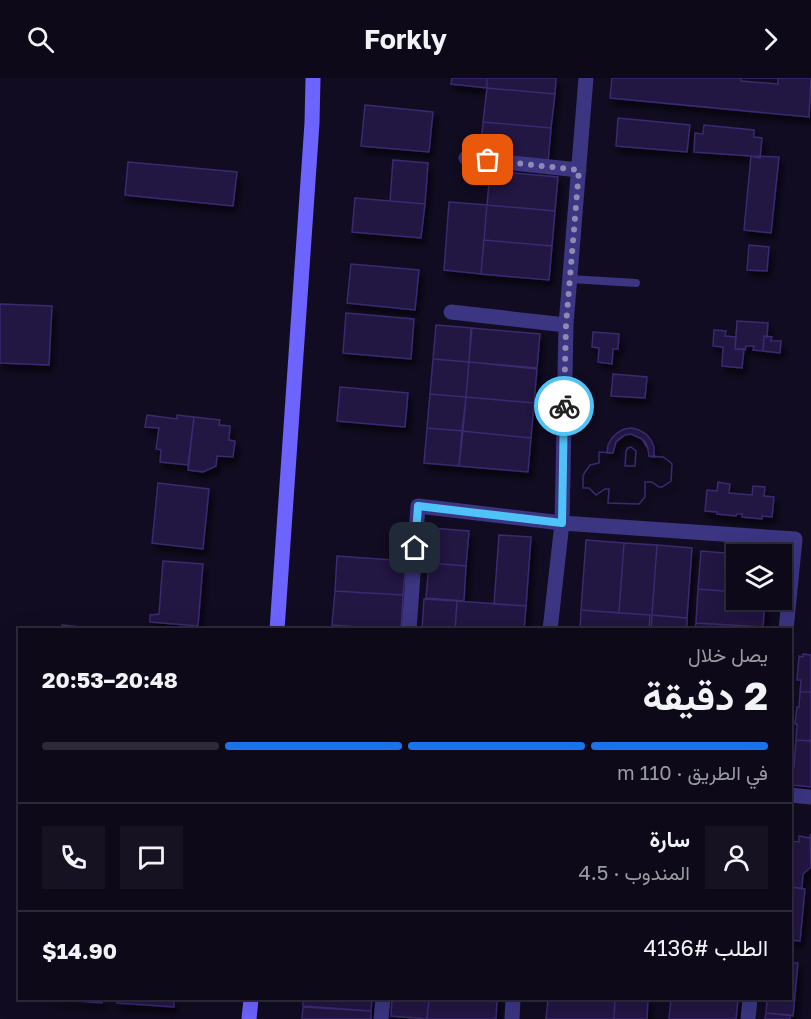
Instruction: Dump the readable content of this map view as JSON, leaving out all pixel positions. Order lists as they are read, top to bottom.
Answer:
{
  "page": {
    "header": "Forkly",
    "heading": ["2 دقيقة", "يصل خلال", "20:48–20:53"],
    "panel": [
      "سارة",
      "المندوب · 4.5",
      "الطلب #4136",
      "$14.90"
    ],
    "bar": "في الطريق · 110 m"
  }
}
